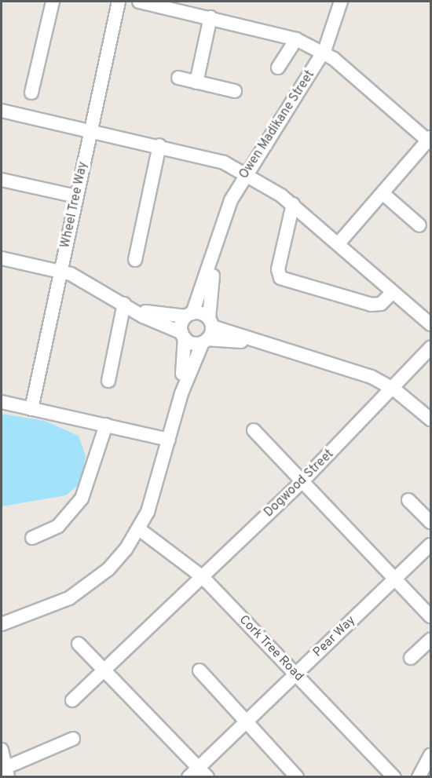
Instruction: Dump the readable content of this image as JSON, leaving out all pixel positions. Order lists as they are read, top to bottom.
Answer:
{
  "streets": {
    "street": [
      "Owen Madikane Street",
      "Wheel Tree Way",
      "Dogwood Street",
      "Pear Way",
      "Cork Tree Road"
    ]
  },
  "crossings": [
    ["Owen Madikane Street", "Cork Tree Road"],
    ["Dogwood Street", "Cork Tree Road"],
    ["Pear Way", "Cork Tree Road"]
  ]
}
